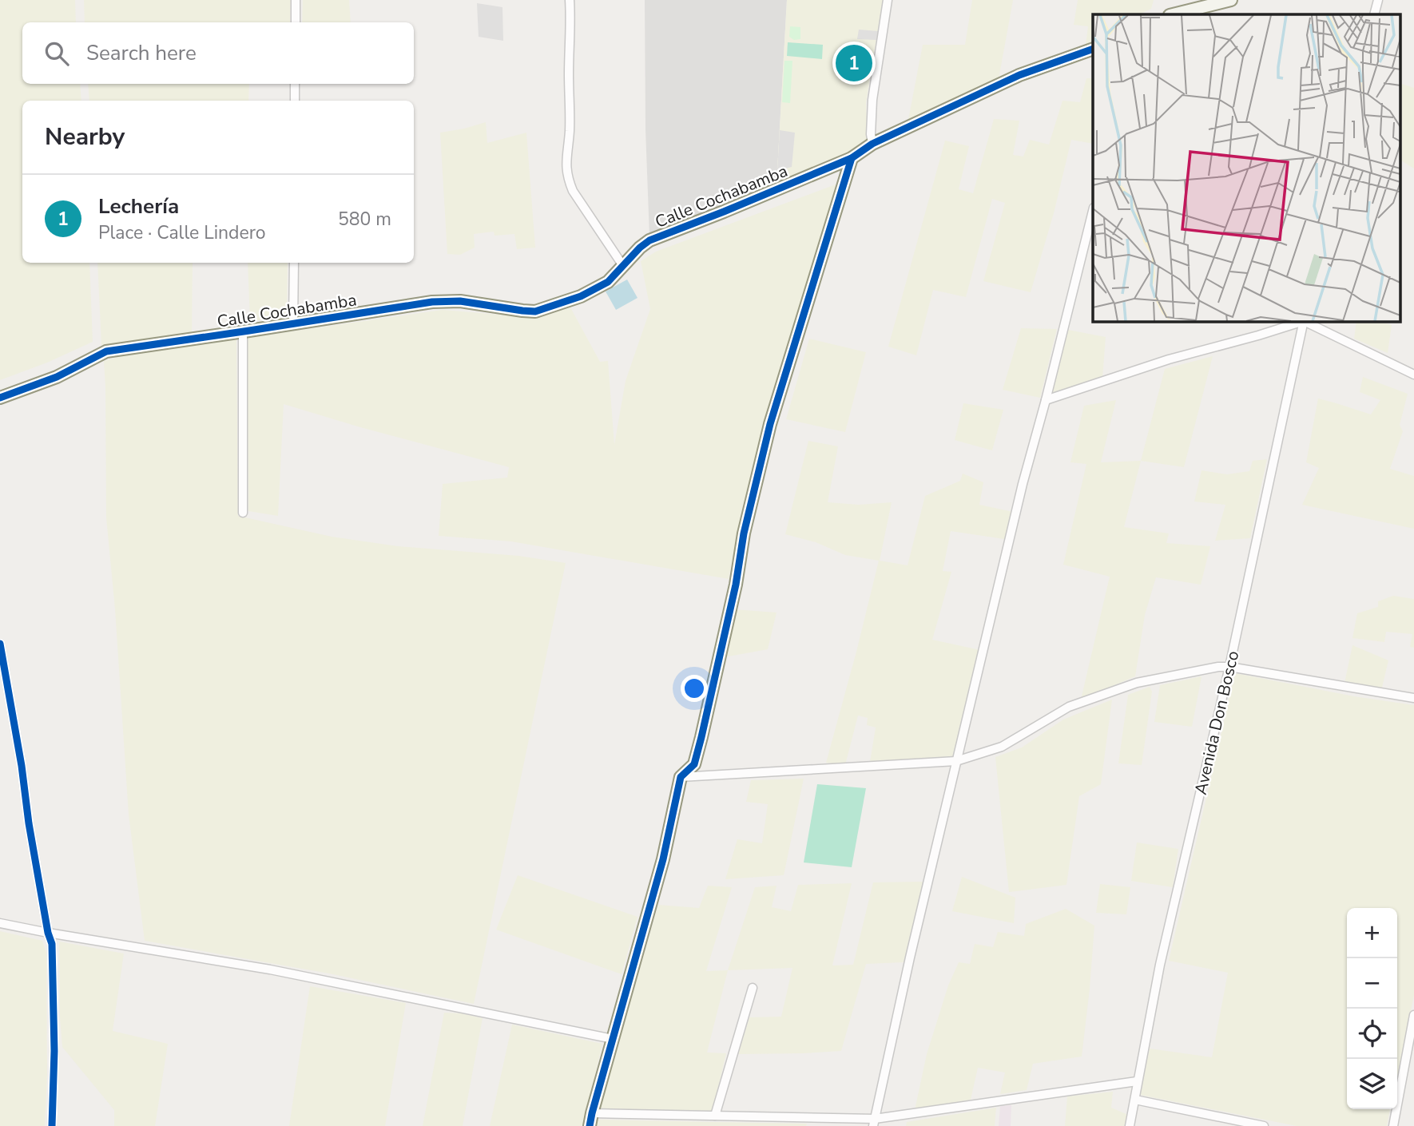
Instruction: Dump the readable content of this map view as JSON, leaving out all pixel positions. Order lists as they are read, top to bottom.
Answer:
{
  "streets": {
    "street": ["Calle Cochabamba", "Avenida Don Bosco"]
  },
  "page": {
    "search": "Search here",
    "pins": "1",
    "heading": "Nearby",
    "list": [
      {
        "mark": "1",
        "name": "Lechería",
        "note": "Place · Calle Lindero",
        "value": "580 m"
      }
    ],
    "map_buttons": ["+", "−"]
  }
}
